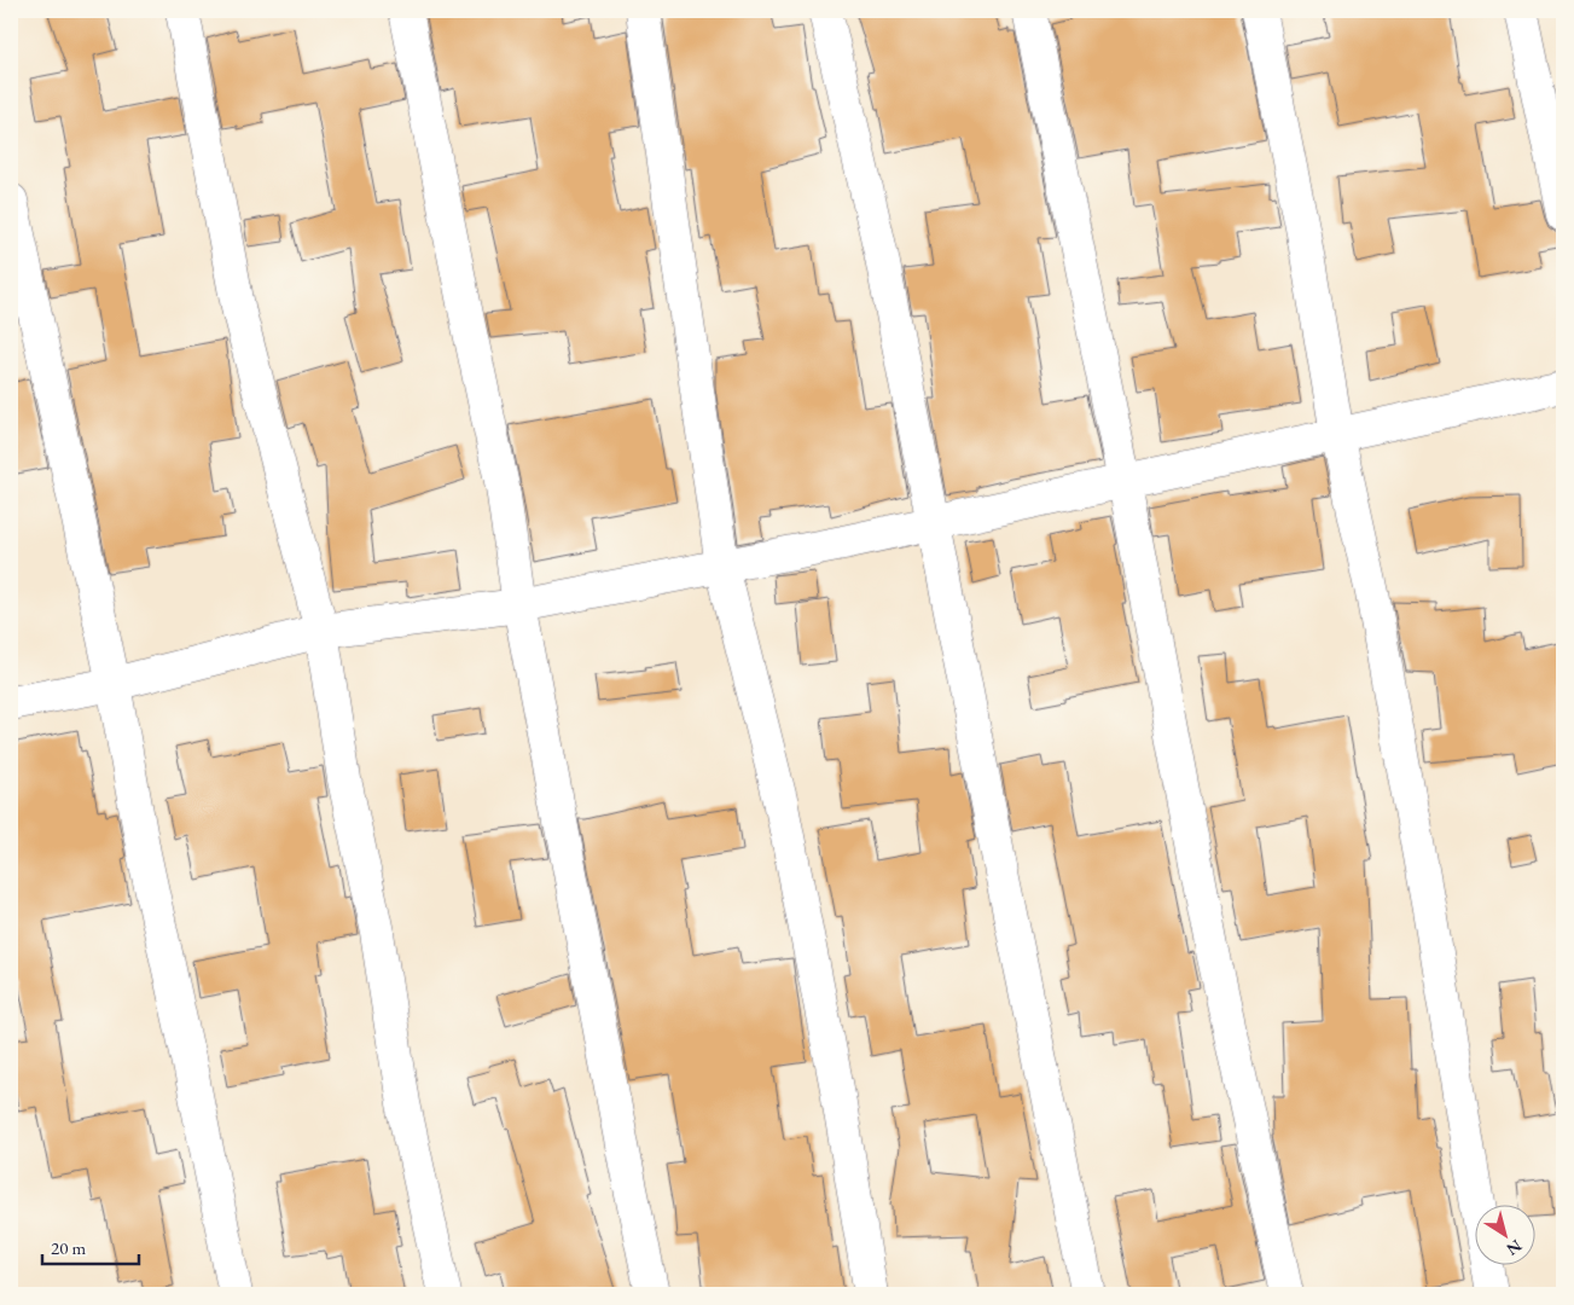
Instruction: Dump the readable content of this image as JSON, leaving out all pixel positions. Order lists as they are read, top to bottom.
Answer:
{
  "scale_bar": "20 m",
  "north": "bottom right"
}
